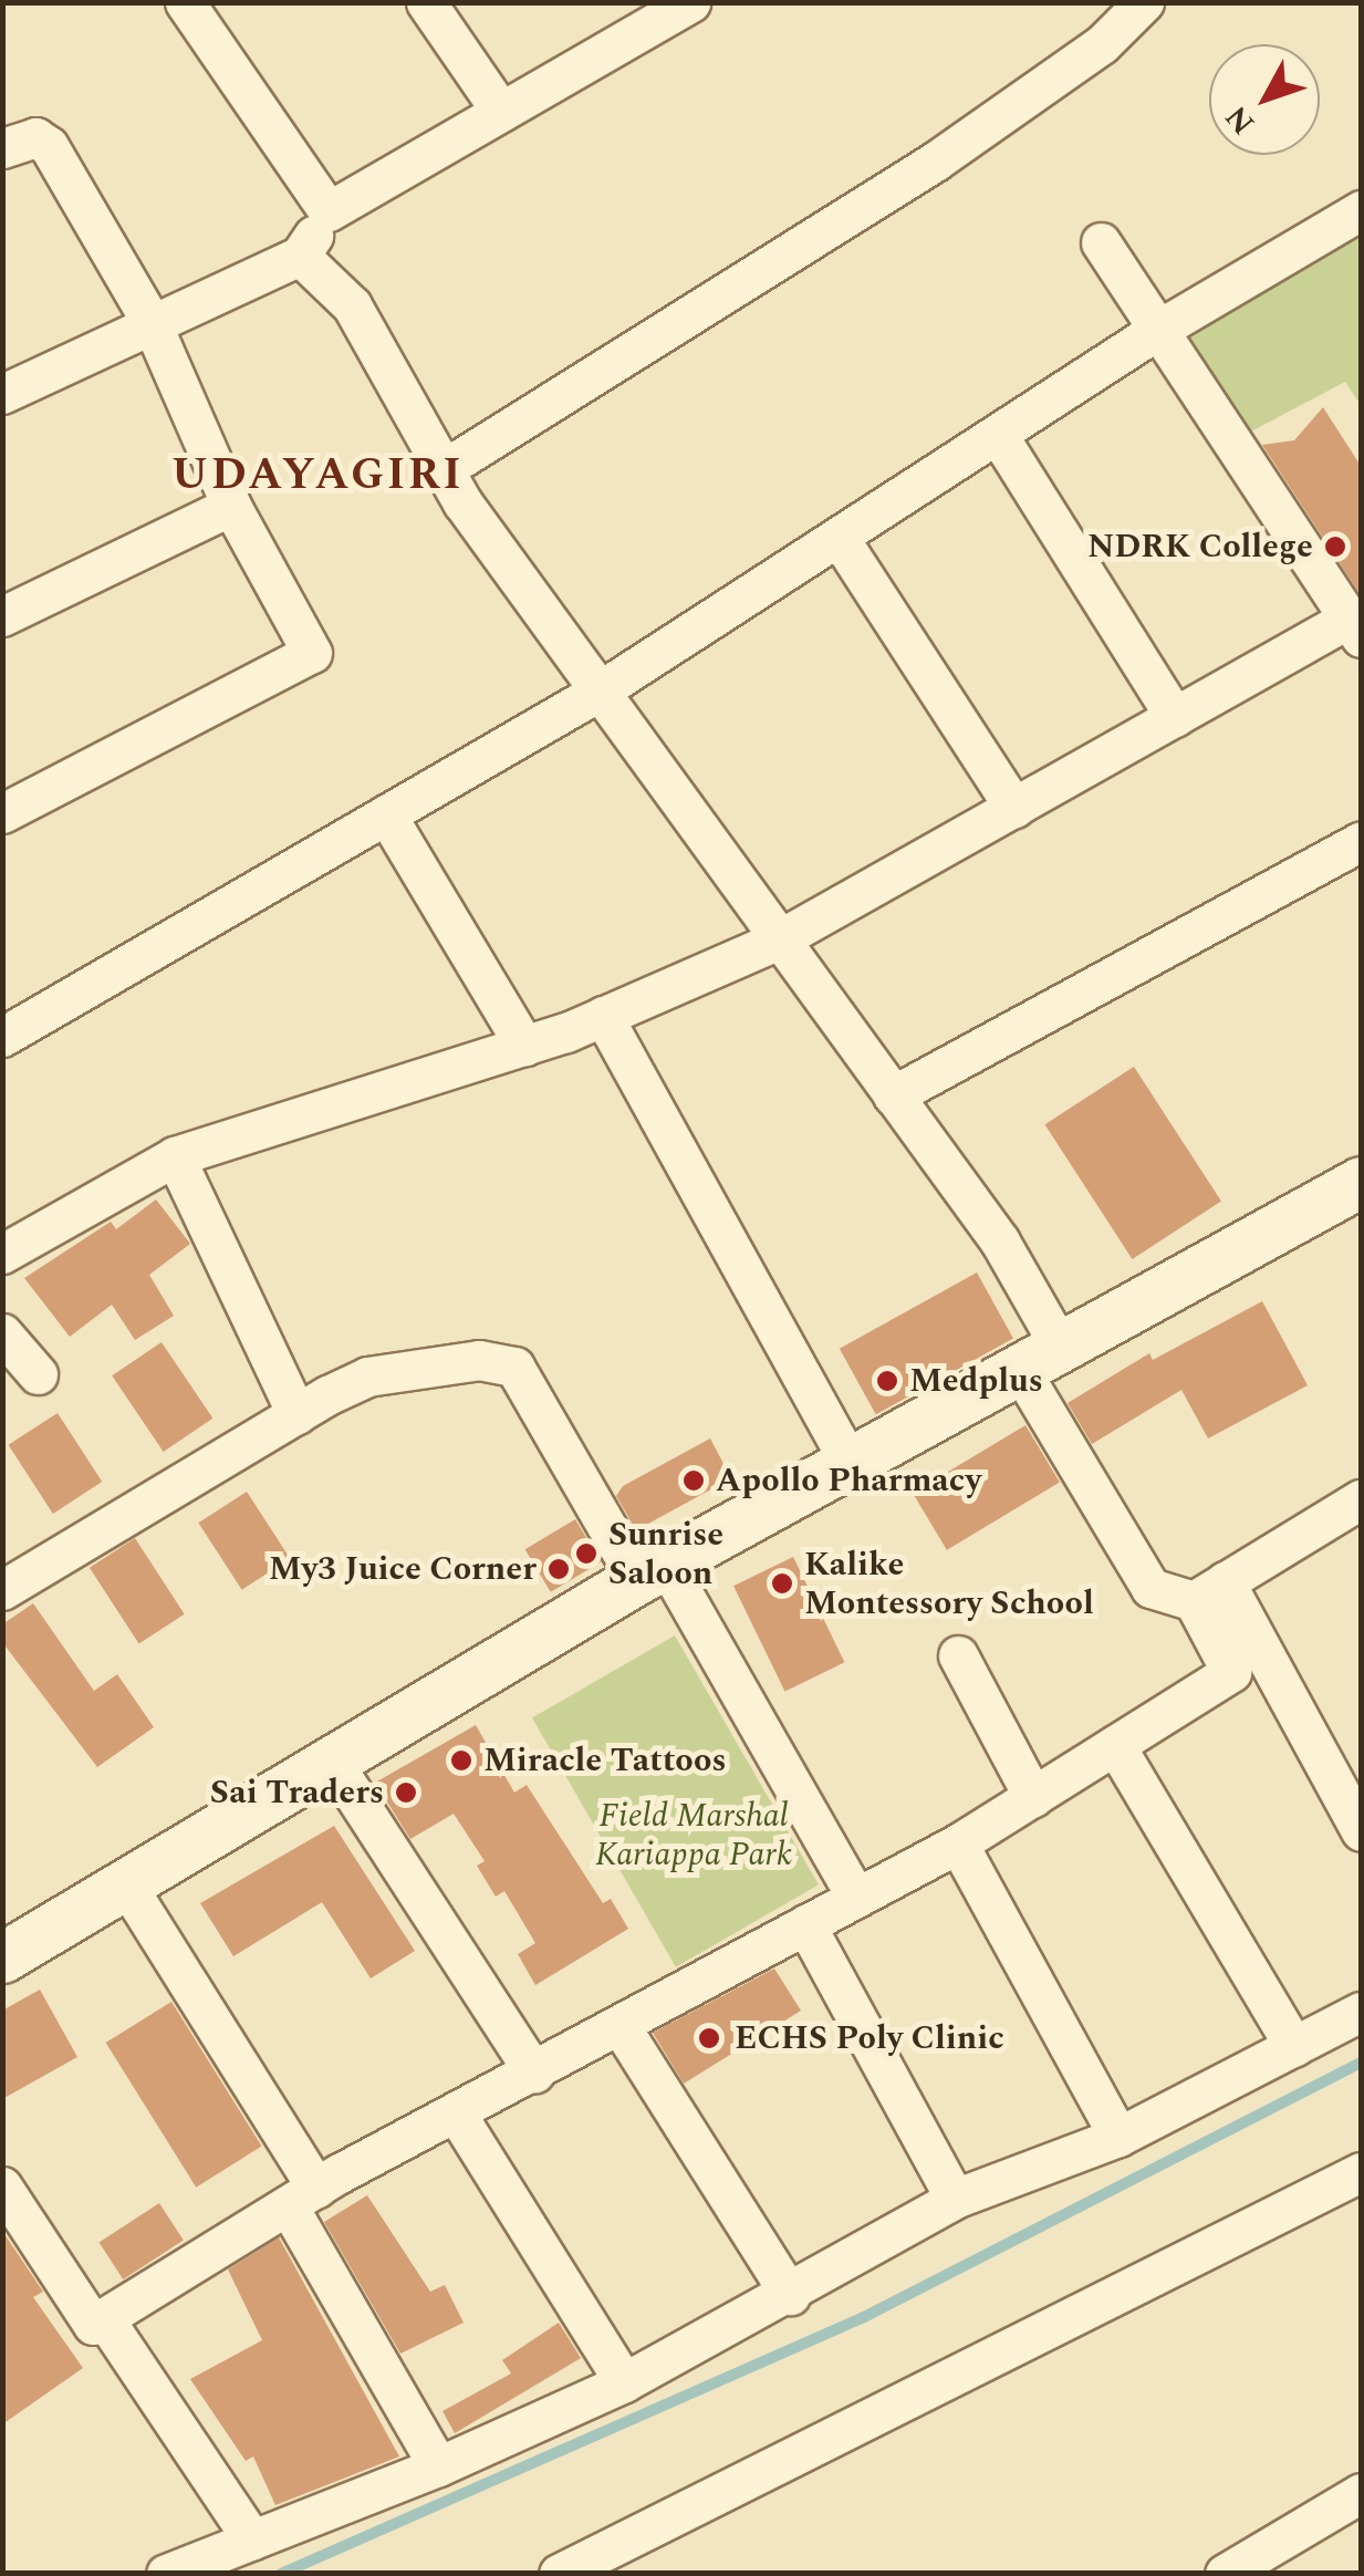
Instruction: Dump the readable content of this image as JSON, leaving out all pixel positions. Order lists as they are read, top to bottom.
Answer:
{
  "districts": ["UDAYAGIRI"],
  "parks": ["Field Marshal Kariappa Park"],
  "places": [
    "NDRK College",
    "Medplus",
    "Apollo Pharmacy",
    "Sunrise Saloon",
    "My3 Juice Corner",
    "Kalike Montessory School",
    "Miracle Tattoos",
    "Sai Traders",
    "ECHS Poly Clinic"
  ],
  "north": "bottom left"
}
